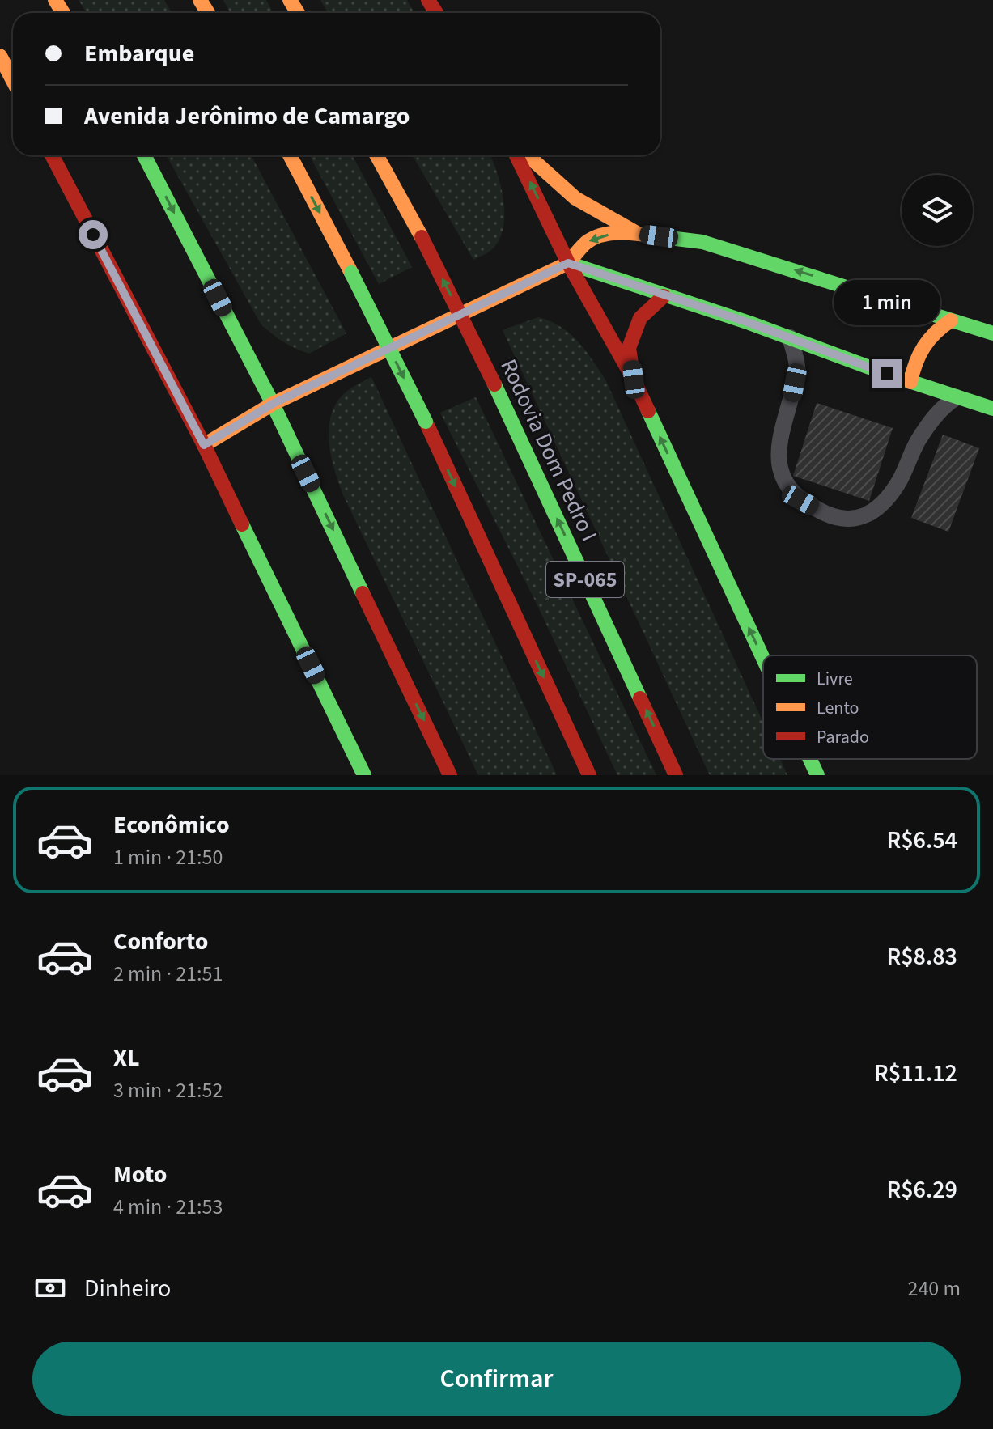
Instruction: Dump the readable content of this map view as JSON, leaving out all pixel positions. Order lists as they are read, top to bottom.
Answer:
{
  "streets": {
    "main road": ["Rodovia Dom Pedro I", "SP-065"]
  },
  "legend": ["Livre", "Lento", "Parado"],
  "page": {
    "banner": ["Embarque", "Avenida Jerônimo de Camargo"],
    "bubble": "1 min",
    "list": [
      {
        "name": "Econômico",
        "note": "1 min · 21:50",
        "value": "R$6.54"
      },
      {
        "name": "Conforto",
        "note": "2 min · 21:51",
        "value": "R$8.83"
      },
      {
        "name": "XL",
        "note": "3 min · 21:52",
        "value": "R$11.12"
      },
      {
        "name": "Moto",
        "note": "4 min · 21:53",
        "value": "R$6.29"
      }
    ],
    "pay": ["Dinheiro", "240 m"],
    "buttons": "Confirmar"
  }
}
